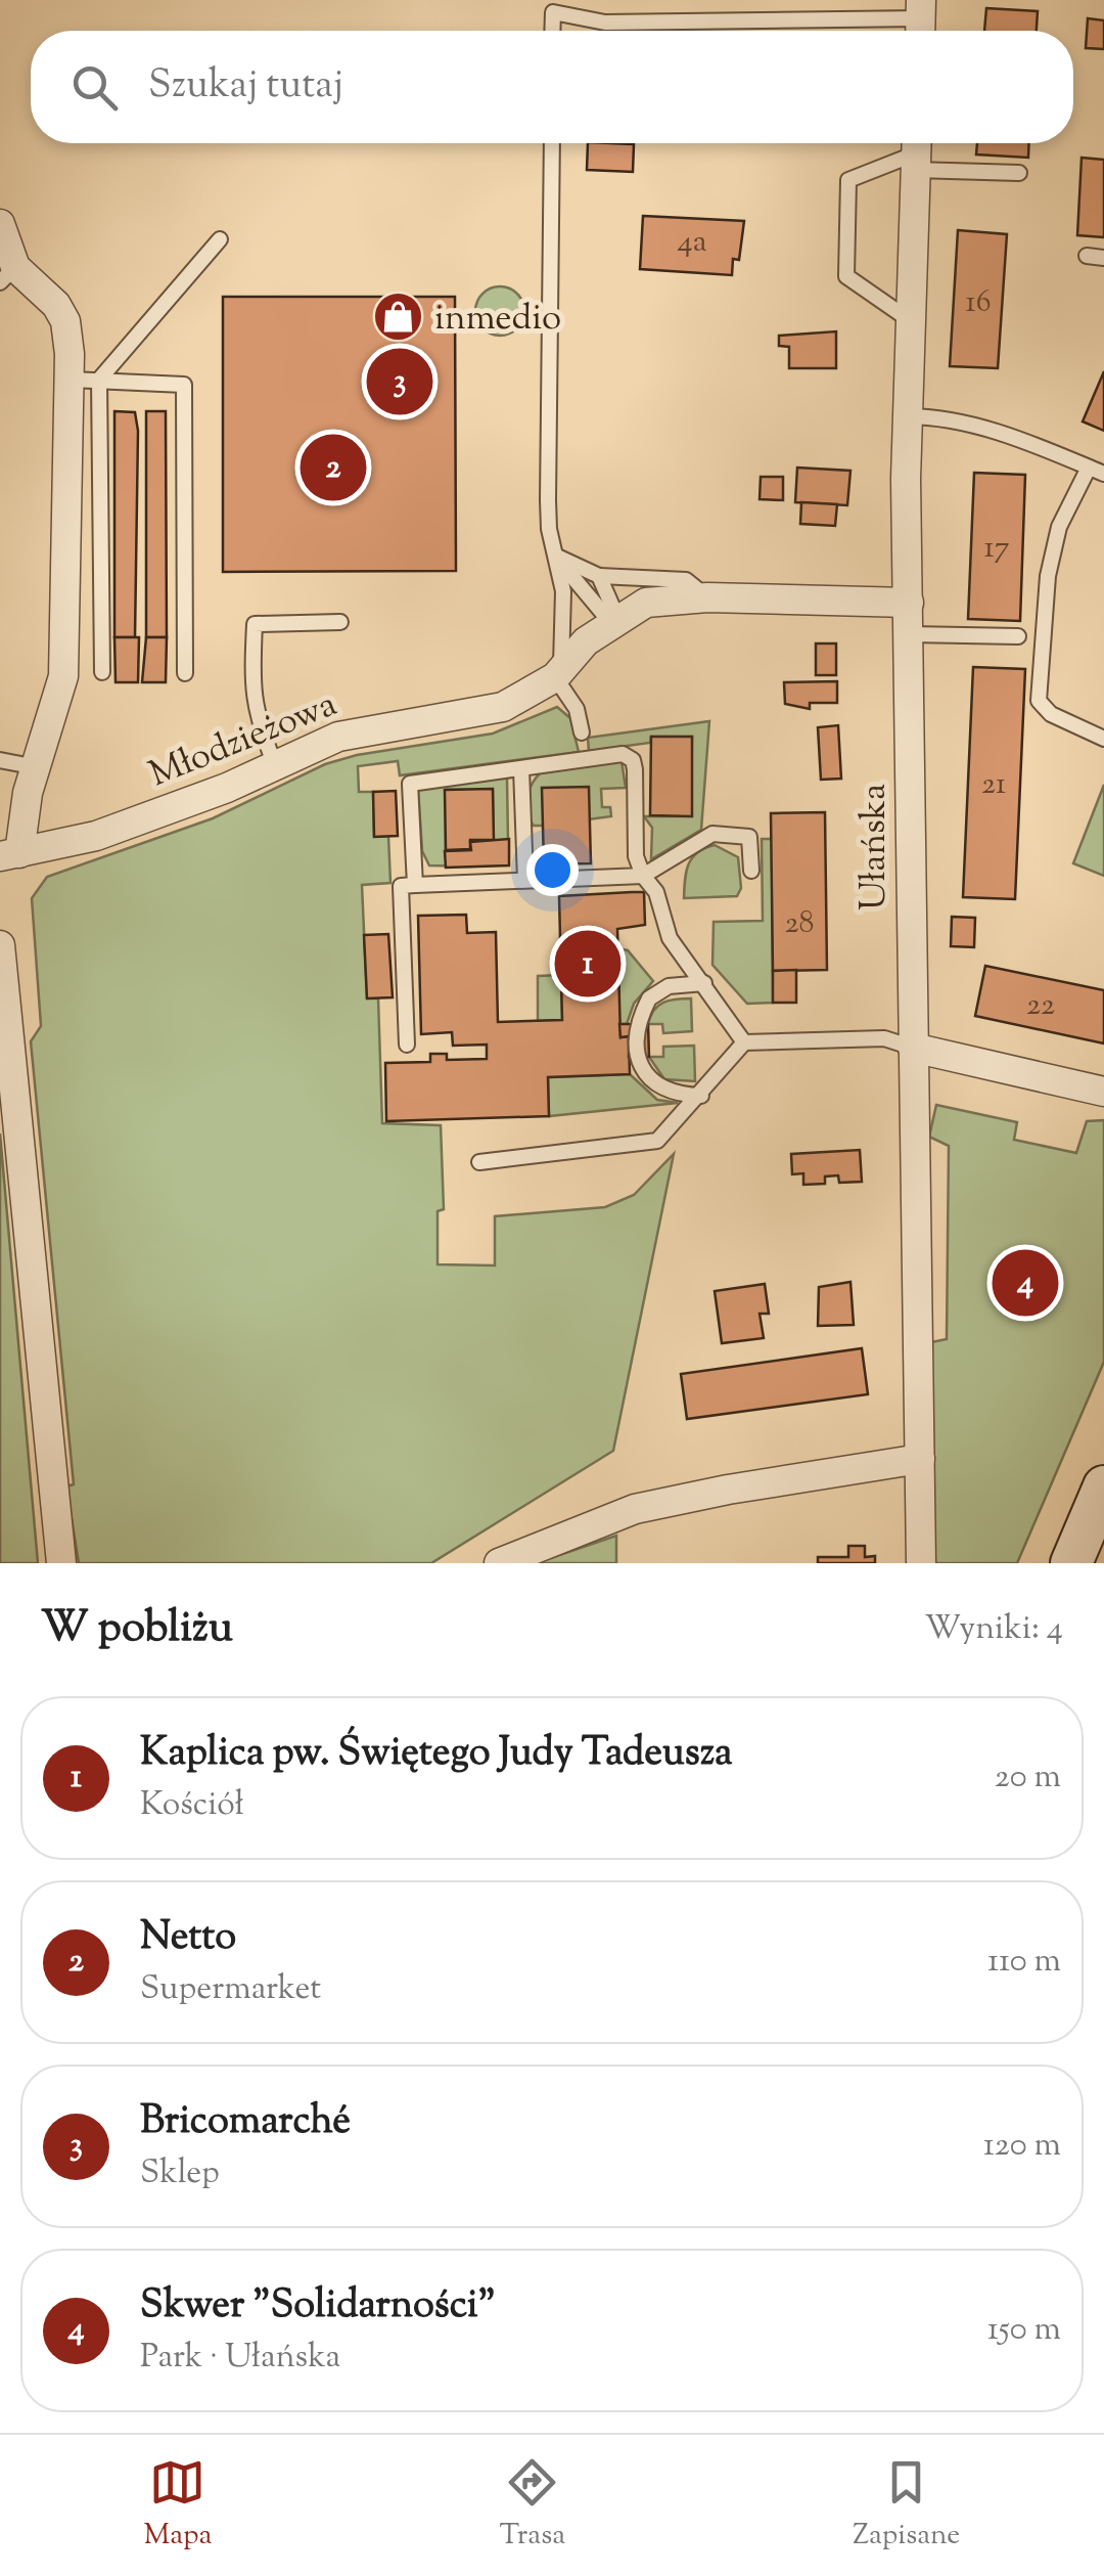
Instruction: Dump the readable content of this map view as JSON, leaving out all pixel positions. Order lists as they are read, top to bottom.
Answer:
{
  "streets": {
    "street": ["Młodzieżowa", "Ułańska"]
  },
  "crossings": [
    ["Młodzieżowa", "Ułańska"]
  ],
  "places": {
    "shop": ["inmedio"]
  },
  "house_numbers": [
    "4a",
    "16",
    "17",
    "21",
    "28",
    "22"
  ],
  "page": {
    "search": "Szukaj tutaj",
    "pins": [
      "3",
      "2",
      "1",
      "4"
    ],
    "heading": ["W pobliżu", "Wyniki: 4"],
    "list": [
      {
        "mark": "1",
        "name": "Kaplica pw. Świętego Judy Tadeusza",
        "note": "Kościół",
        "value": "20 m"
      },
      {
        "mark": "2",
        "name": "Netto",
        "note": "Supermarket",
        "value": "110 m"
      },
      {
        "mark": "3",
        "name": "Bricomarché",
        "note": "Sklep",
        "value": "120 m"
      },
      {
        "mark": "4",
        "name": "Skwer \"Solidarności\"",
        "note": "Park · Ułańska",
        "value": "150 m"
      }
    ],
    "nav": ["Mapa", "Trasa", "Zapisane"]
  }
}
